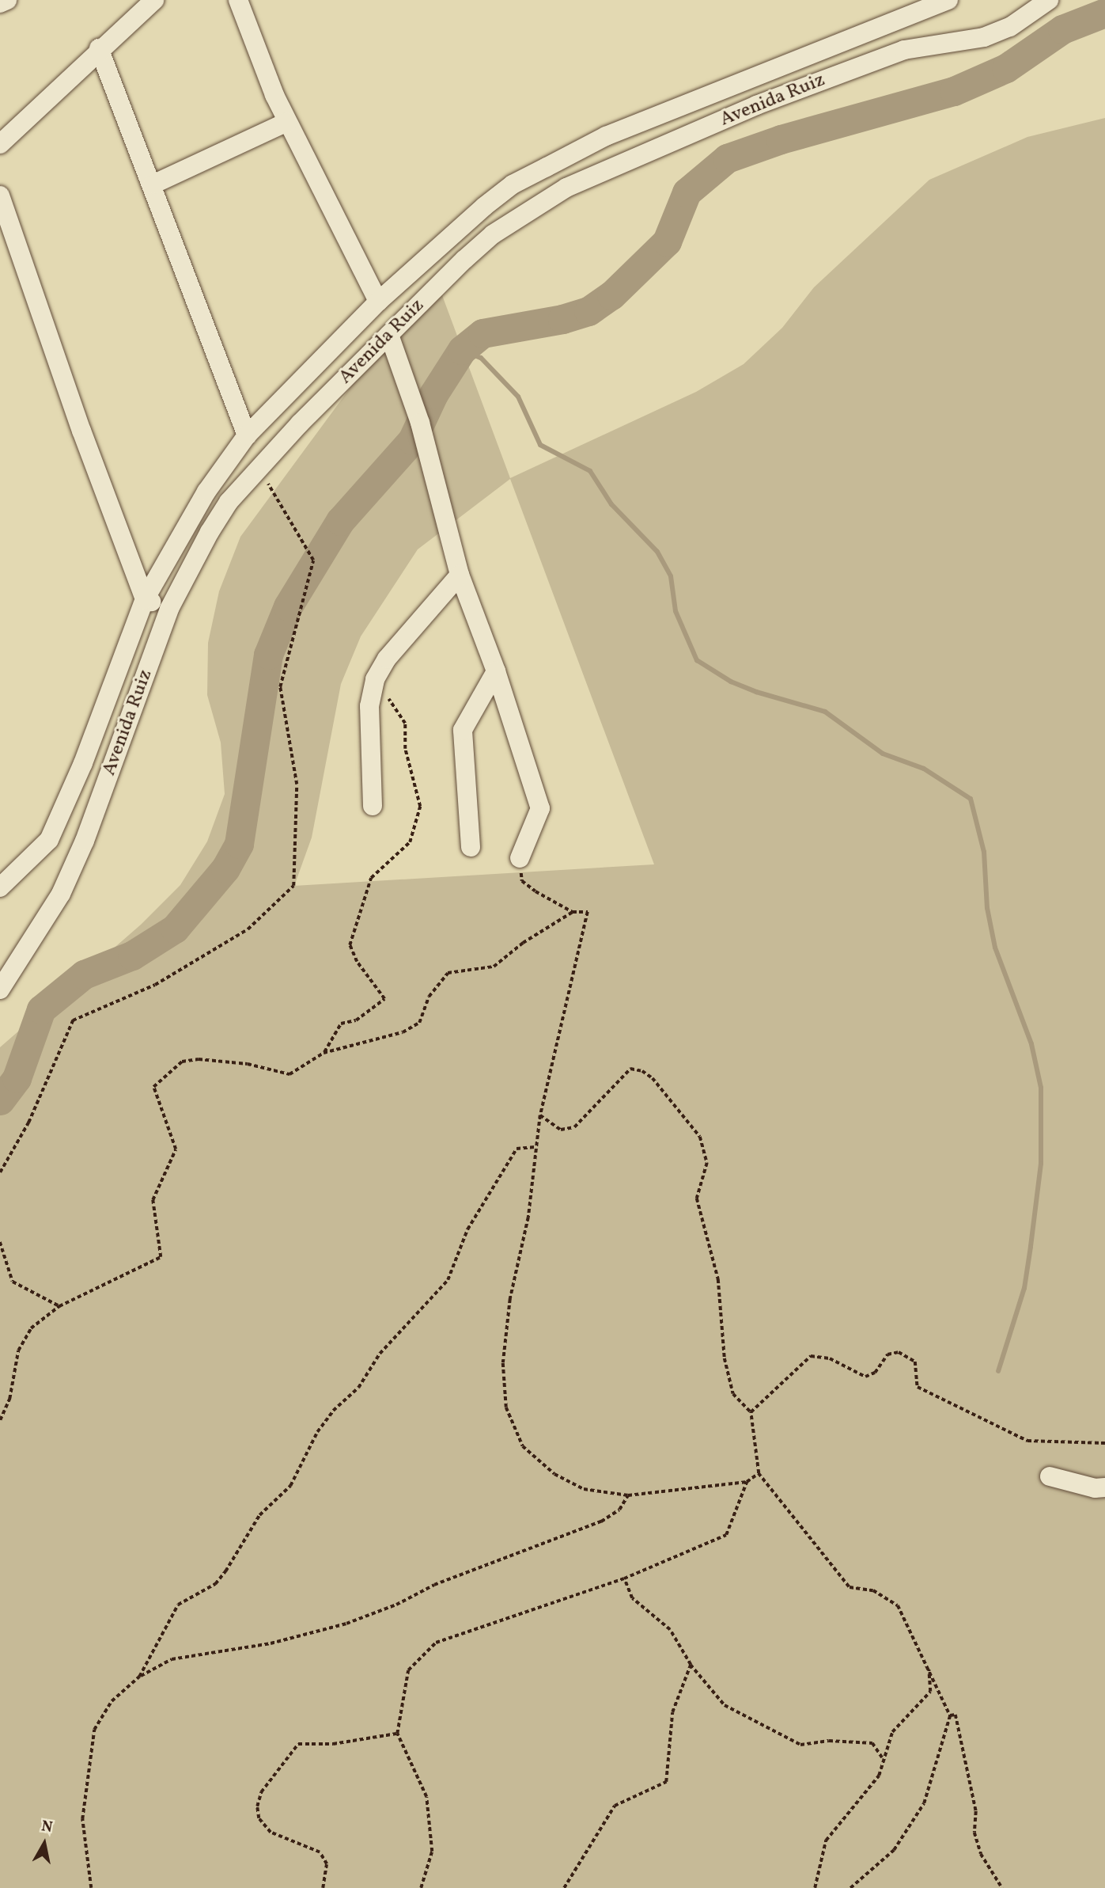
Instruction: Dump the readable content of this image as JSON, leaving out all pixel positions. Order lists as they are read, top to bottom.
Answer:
{
  "streets": {
    "street": ["Avenida Ruiz"]
  },
  "north": "top"
}
